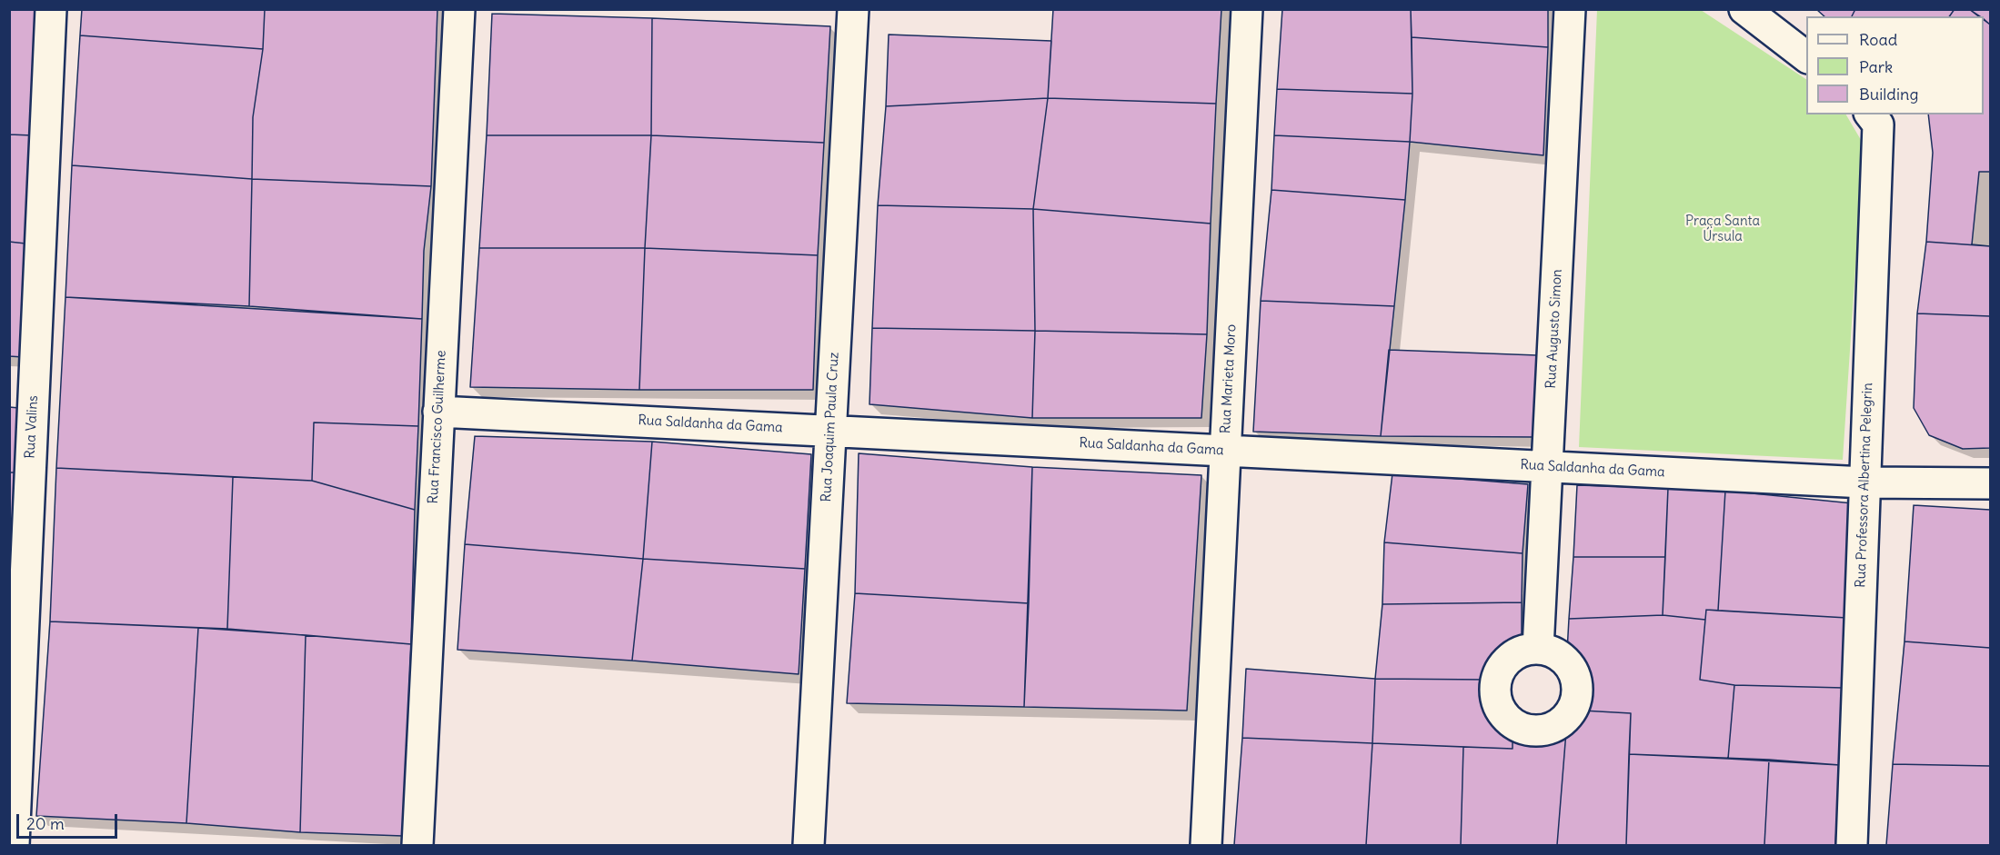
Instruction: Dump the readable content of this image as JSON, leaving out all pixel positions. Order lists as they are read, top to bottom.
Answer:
{
  "streets": {
    "street": [
      "Rua Augusto Simon",
      "Rua Marieta Moro",
      "Rua Saldanha da Gama",
      "Rua Valins",
      "Rua Francisco Guilherme",
      "Rua Joaquim Paula Cruz",
      "Rua Professora Albertina Pelegrin"
    ]
  },
  "crossings": [
    ["Rua Augusto Simon", "Rua Saldanha da Gama"],
    ["Rua Marieta Moro", "Rua Saldanha da Gama"],
    ["Rua Saldanha da Gama", "Rua Francisco Guilherme"],
    ["Rua Saldanha da Gama", "Rua Joaquim Paula Cruz"],
    ["Rua Saldanha da Gama", "Rua Professora Albertina Pelegrin"]
  ],
  "parks": ["Praça Santa Úrsula"],
  "legend": ["Road", "Park", "Building"],
  "scale_bar": "20 m"
}
